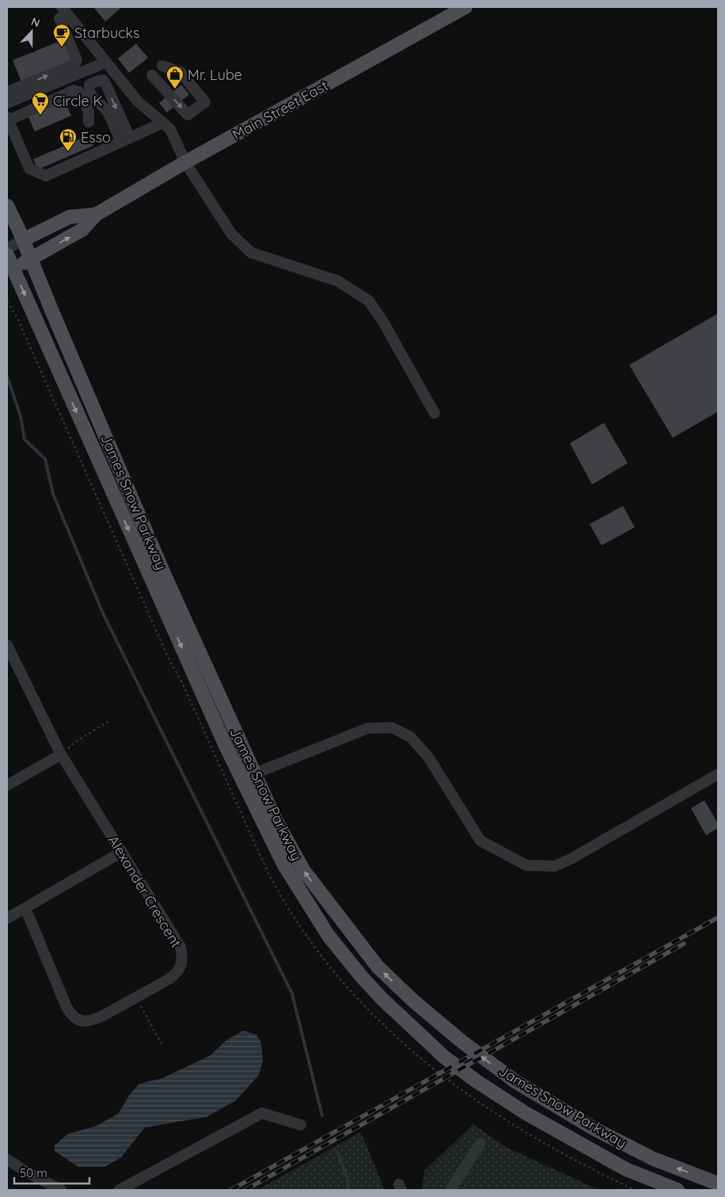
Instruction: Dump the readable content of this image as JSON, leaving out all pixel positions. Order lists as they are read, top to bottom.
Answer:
{
  "streets": {
    "main road": ["Main Street East", "James Snow Parkway"],
    "street": ["Alexander Crescent"]
  },
  "crossings": [
    ["Main Street East", "James Snow Parkway"]
  ],
  "places": {
    "cafe": ["Starbucks"],
    "shop": ["Mr. Lube"],
    "supermarket": ["Circle K"],
    "fuel station": ["Esso"]
  },
  "scale_bar": "50 m",
  "north": "top"
}
